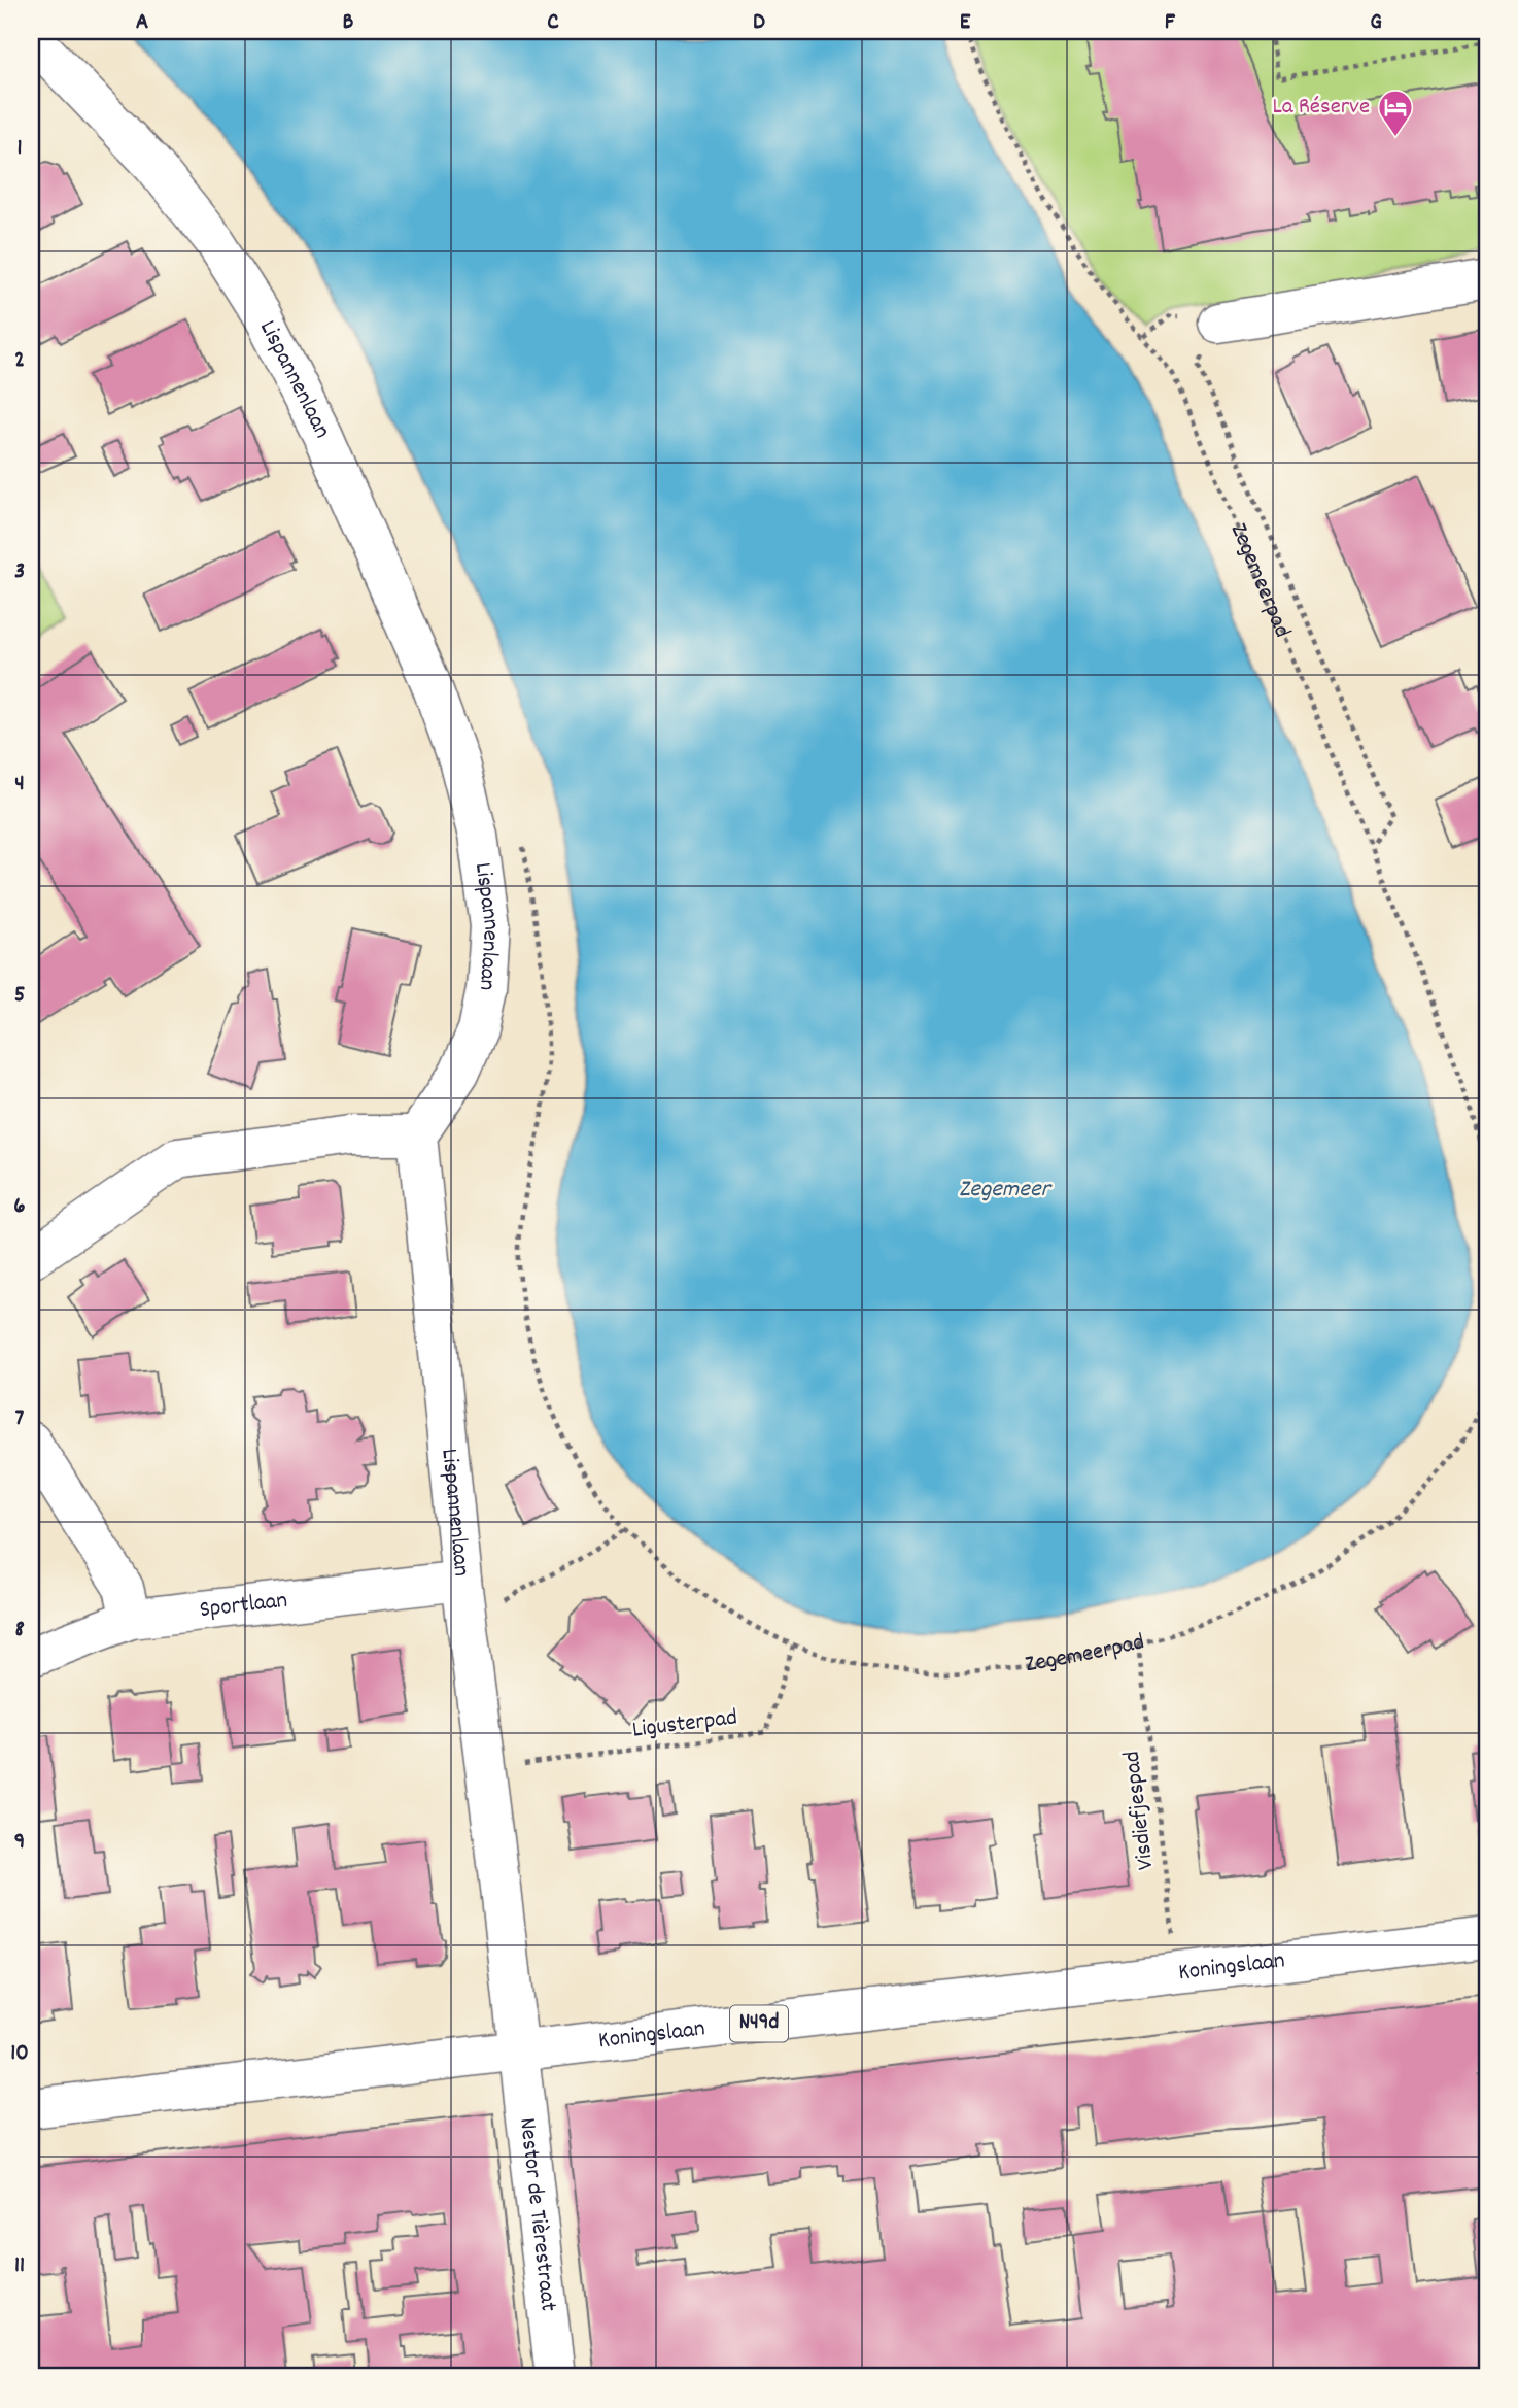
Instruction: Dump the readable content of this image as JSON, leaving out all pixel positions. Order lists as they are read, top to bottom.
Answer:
{
  "streets": {
    "street": [
      "Lispannenlaan",
      "Sportlaan",
      "Koningslaan",
      "N49d",
      "Nestor de Tièrestraat"
    ],
    "path": ["Zegemeerpad", "Ligusterpad", "Visdiefjespad"]
  },
  "crossings": [
    ["Lispannenlaan", "Sportlaan"],
    ["Lispannenlaan", "Koningslaan"],
    ["Lispannenlaan", "Nestor de Tièrestraat"],
    ["Zegemeerpad", "Ligusterpad"],
    ["Zegemeerpad", "Visdiefjespad"],
    ["Visdiefjespad", "Koningslaan"],
    ["Koningslaan", "Nestor de Tièrestraat"]
  ],
  "water": ["Zegemeer"],
  "places": {
    "hotel": ["La Réserve"]
  },
  "grid": {
    "columns": [
      "A",
      "B",
      "C",
      "D",
      "E",
      "F",
      "G"
    ],
    "rows": [
      "1",
      "2",
      "3",
      "4",
      "5",
      "6",
      "7",
      "8",
      "9",
      "10",
      "11"
    ]
  }
}
